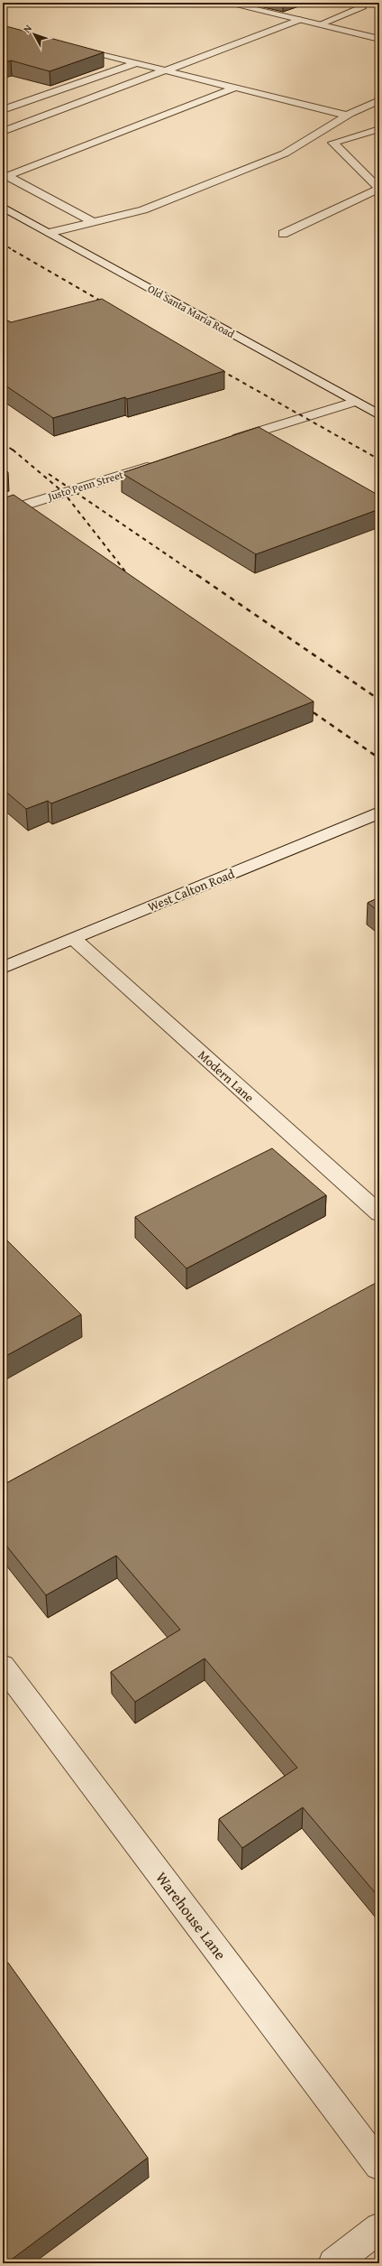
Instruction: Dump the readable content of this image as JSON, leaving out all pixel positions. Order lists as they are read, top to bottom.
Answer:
{
  "streets": {
    "street": [
      "Old Santa Maria Road",
      "Justo Penn Street",
      "West Calton Road",
      "Modern Lane",
      "Warehouse Lane"
    ]
  },
  "crossings": [
    ["West Calton Road", "Modern Lane"]
  ],
  "north": "top left"
}
